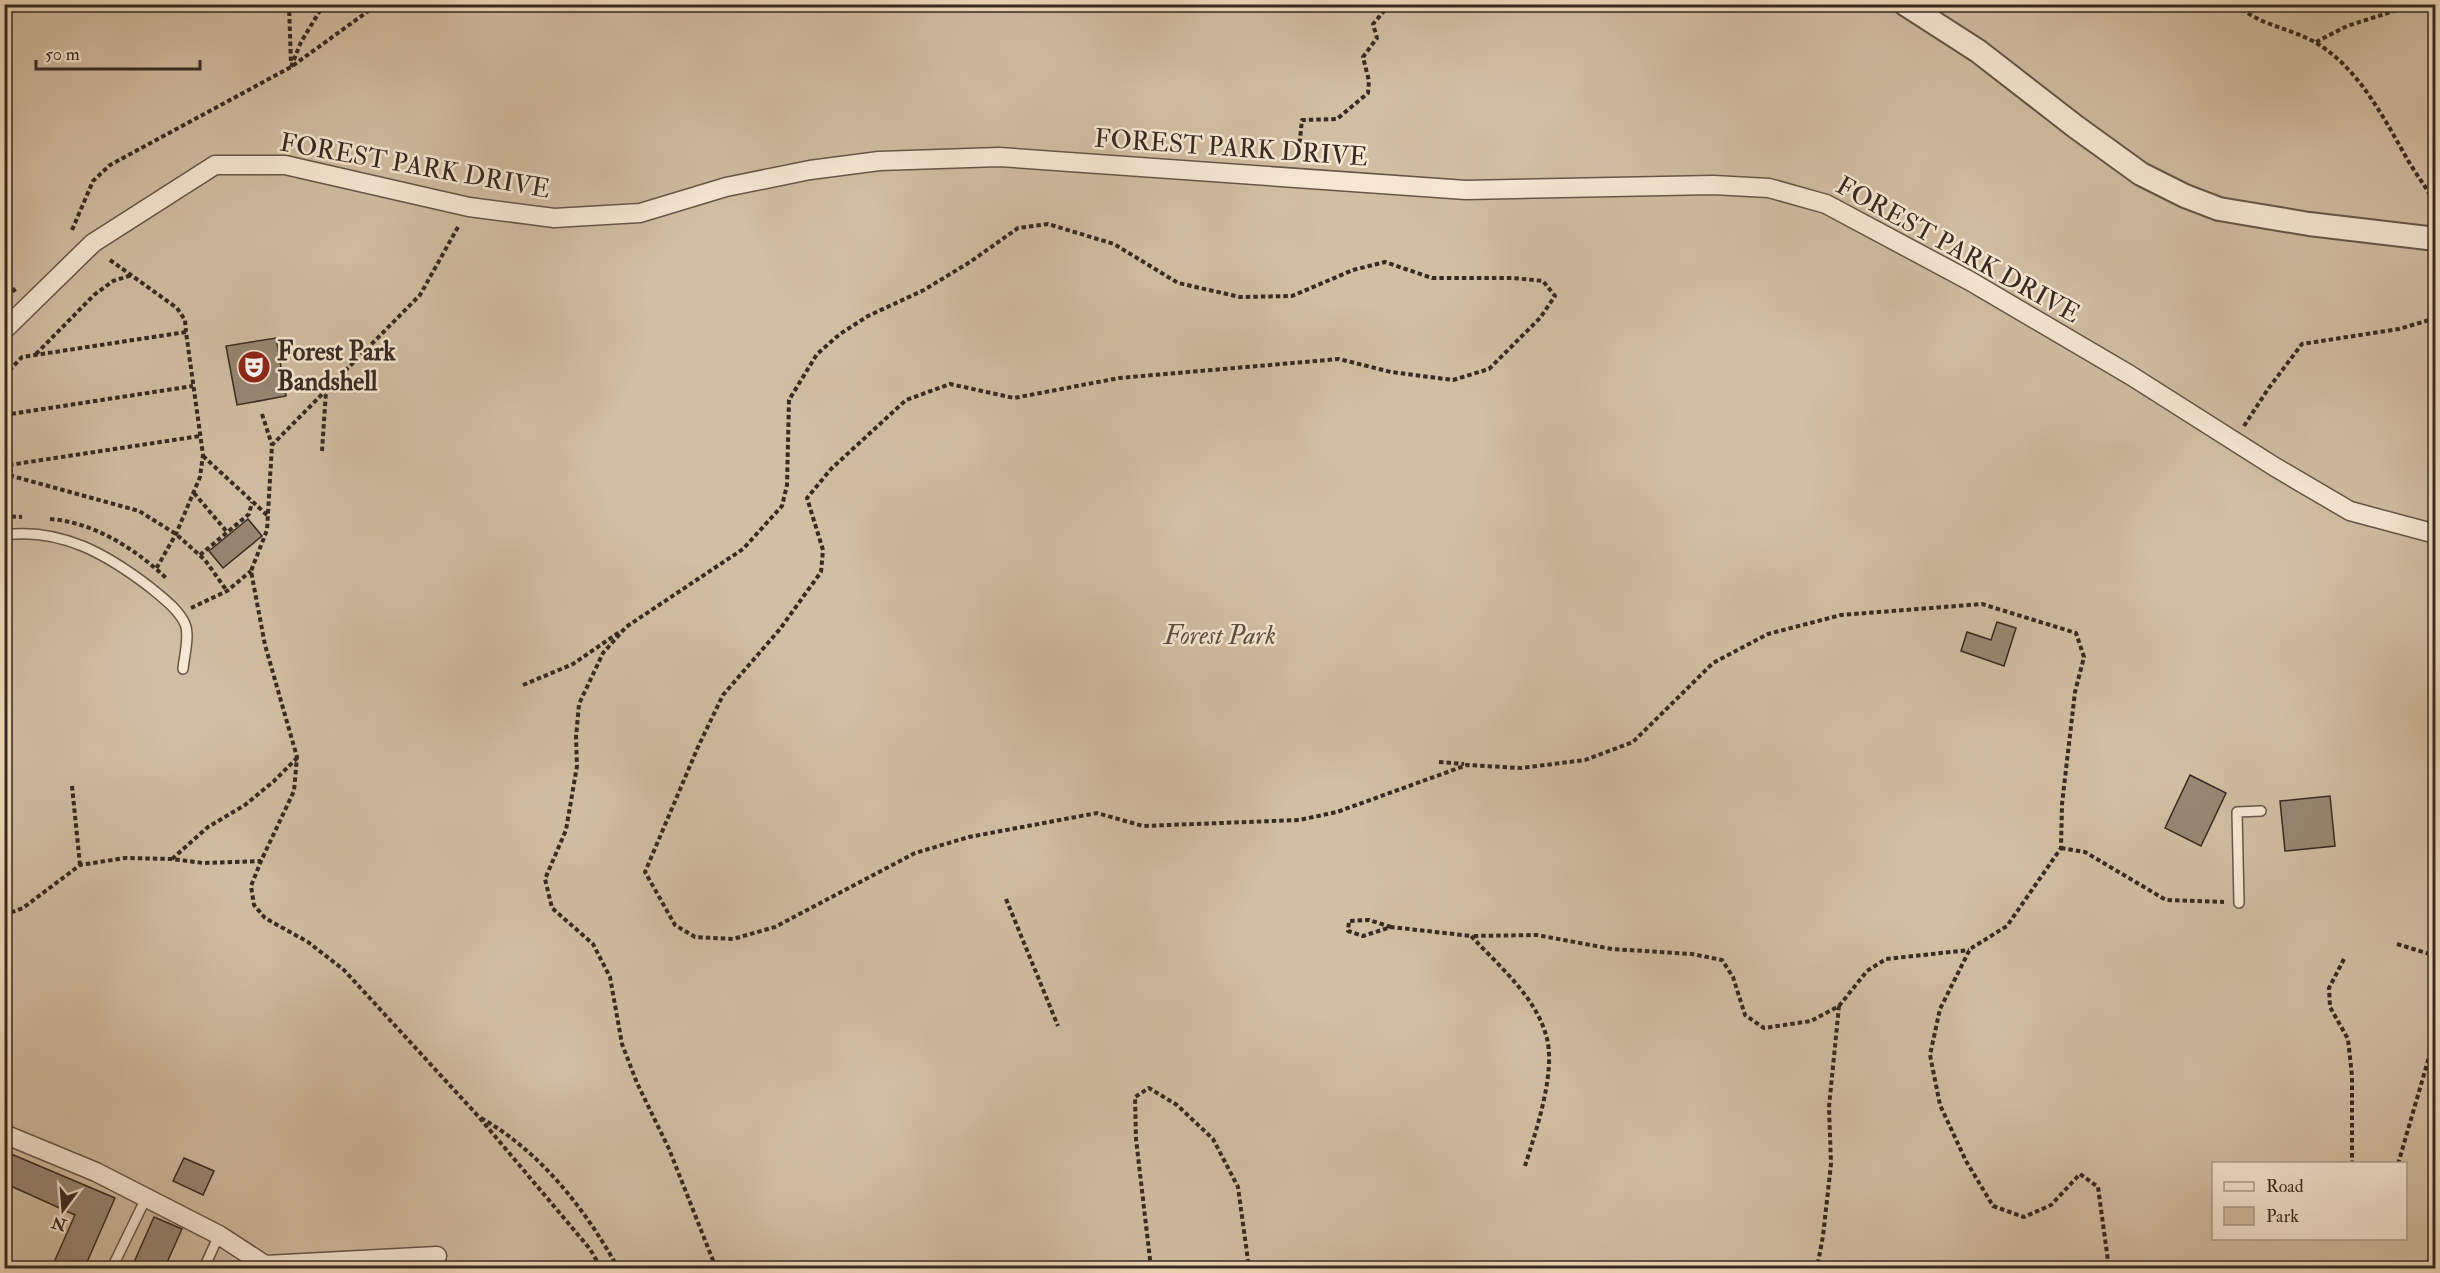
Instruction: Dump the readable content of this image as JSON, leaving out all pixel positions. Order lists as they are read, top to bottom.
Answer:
{
  "streets": {
    "street": ["FOREST PARK DRIVE"]
  },
  "parks": ["Forest Park"],
  "places": {
    "theatre": ["Forest Park Bandshell"]
  },
  "legend": ["Road", "Park"],
  "scale_bar": "50 m",
  "north": "bottom"
}
